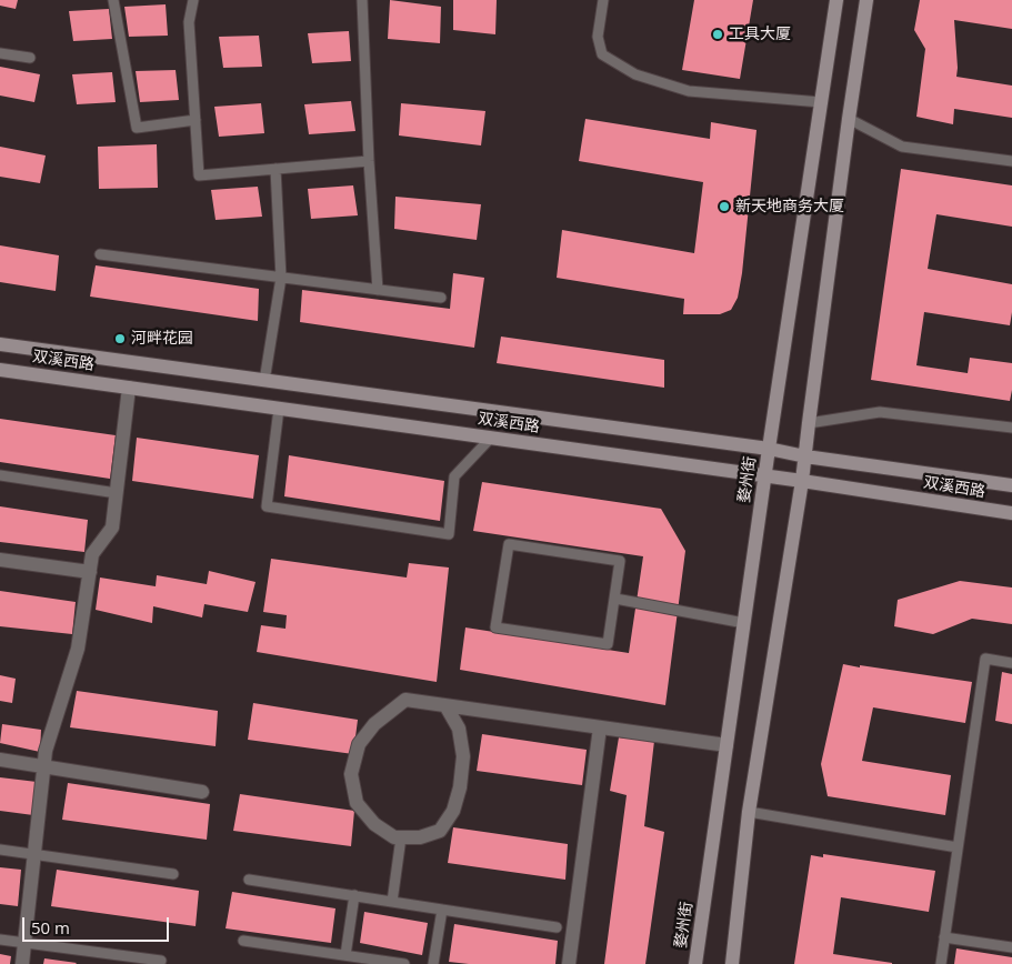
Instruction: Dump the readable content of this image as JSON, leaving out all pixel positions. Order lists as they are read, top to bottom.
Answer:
{
  "streets": {
    "main road": ["双溪西路", "婺州街"]
  },
  "crossings": [
    ["双溪西路", "婺州街"]
  ],
  "places": ["工具大厦", "新天地商务大厦", "河畔花园"],
  "scale_bar": "50 m"
}
